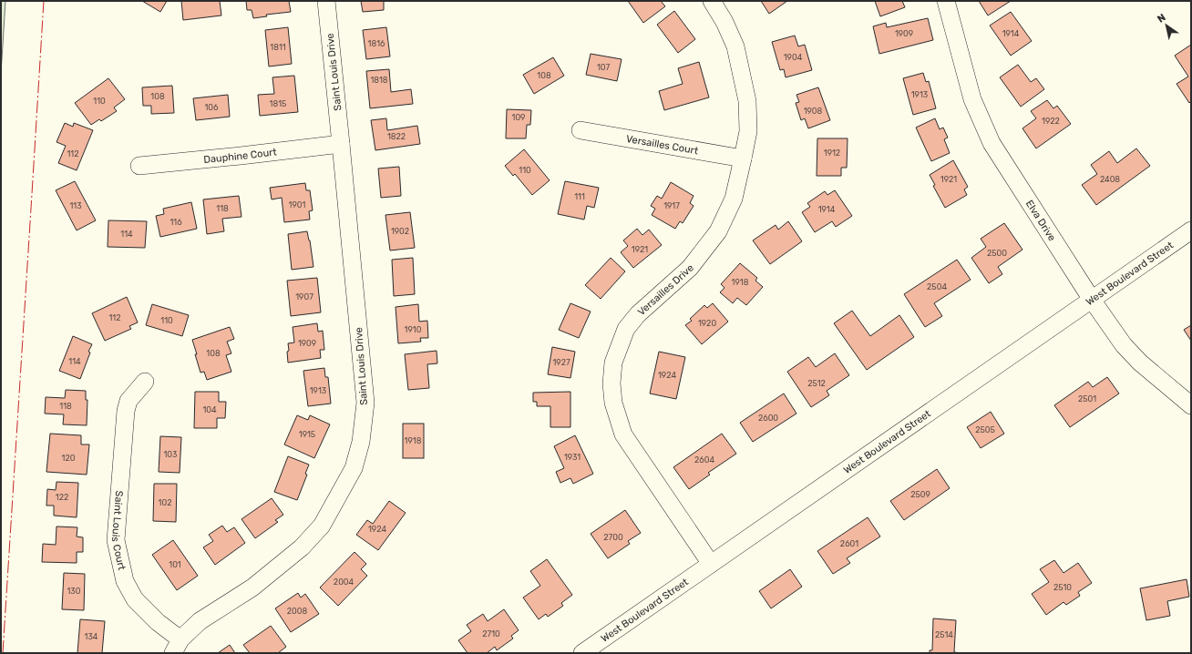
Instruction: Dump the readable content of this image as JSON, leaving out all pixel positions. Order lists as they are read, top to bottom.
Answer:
{
  "streets": {
    "street": [
      "Saint Louis Drive",
      "Versailles Court",
      "Dauphine Court",
      "Elva Drive",
      "West Boulevard Street",
      "Versailles Drive",
      "Saint Louis Court"
    ]
  },
  "crossings": [
    ["Saint Louis Drive", "Dauphine Court"],
    ["Saint Louis Drive", "Saint Louis Court"],
    ["Versailles Court", "Versailles Drive"],
    ["Elva Drive", "West Boulevard Street"],
    ["West Boulevard Street", "Versailles Drive"]
  ],
  "house_numbers": [
    "1909",
    "1914",
    "1816",
    "1811",
    "1904",
    "107",
    "108",
    "1818",
    "1913",
    "108",
    "110",
    "1815",
    "106",
    "1908",
    "109",
    "1922",
    "1822",
    "1912",
    "112",
    "110",
    "1921",
    "2408",
    "111",
    "1901",
    "113",
    "1917",
    "118",
    "1914",
    "116",
    "1902",
    "114",
    "1921",
    "2500",
    "1918",
    "2504",
    "1907",
    "112",
    "110",
    "1920",
    "1910",
    "1909",
    "108",
    "114",
    "1927",
    "1924",
    "2512",
    "1913",
    "2501",
    "118",
    "104",
    "2600",
    "2505",
    "1915",
    "1918",
    "103",
    "1931",
    "120",
    "2604",
    "2509",
    "122",
    "102",
    "1924",
    "2700",
    "2601",
    "101",
    "2004",
    "2510",
    "130",
    "2008",
    "2710",
    "2514",
    "134"
  ],
  "north": "top left"
}
